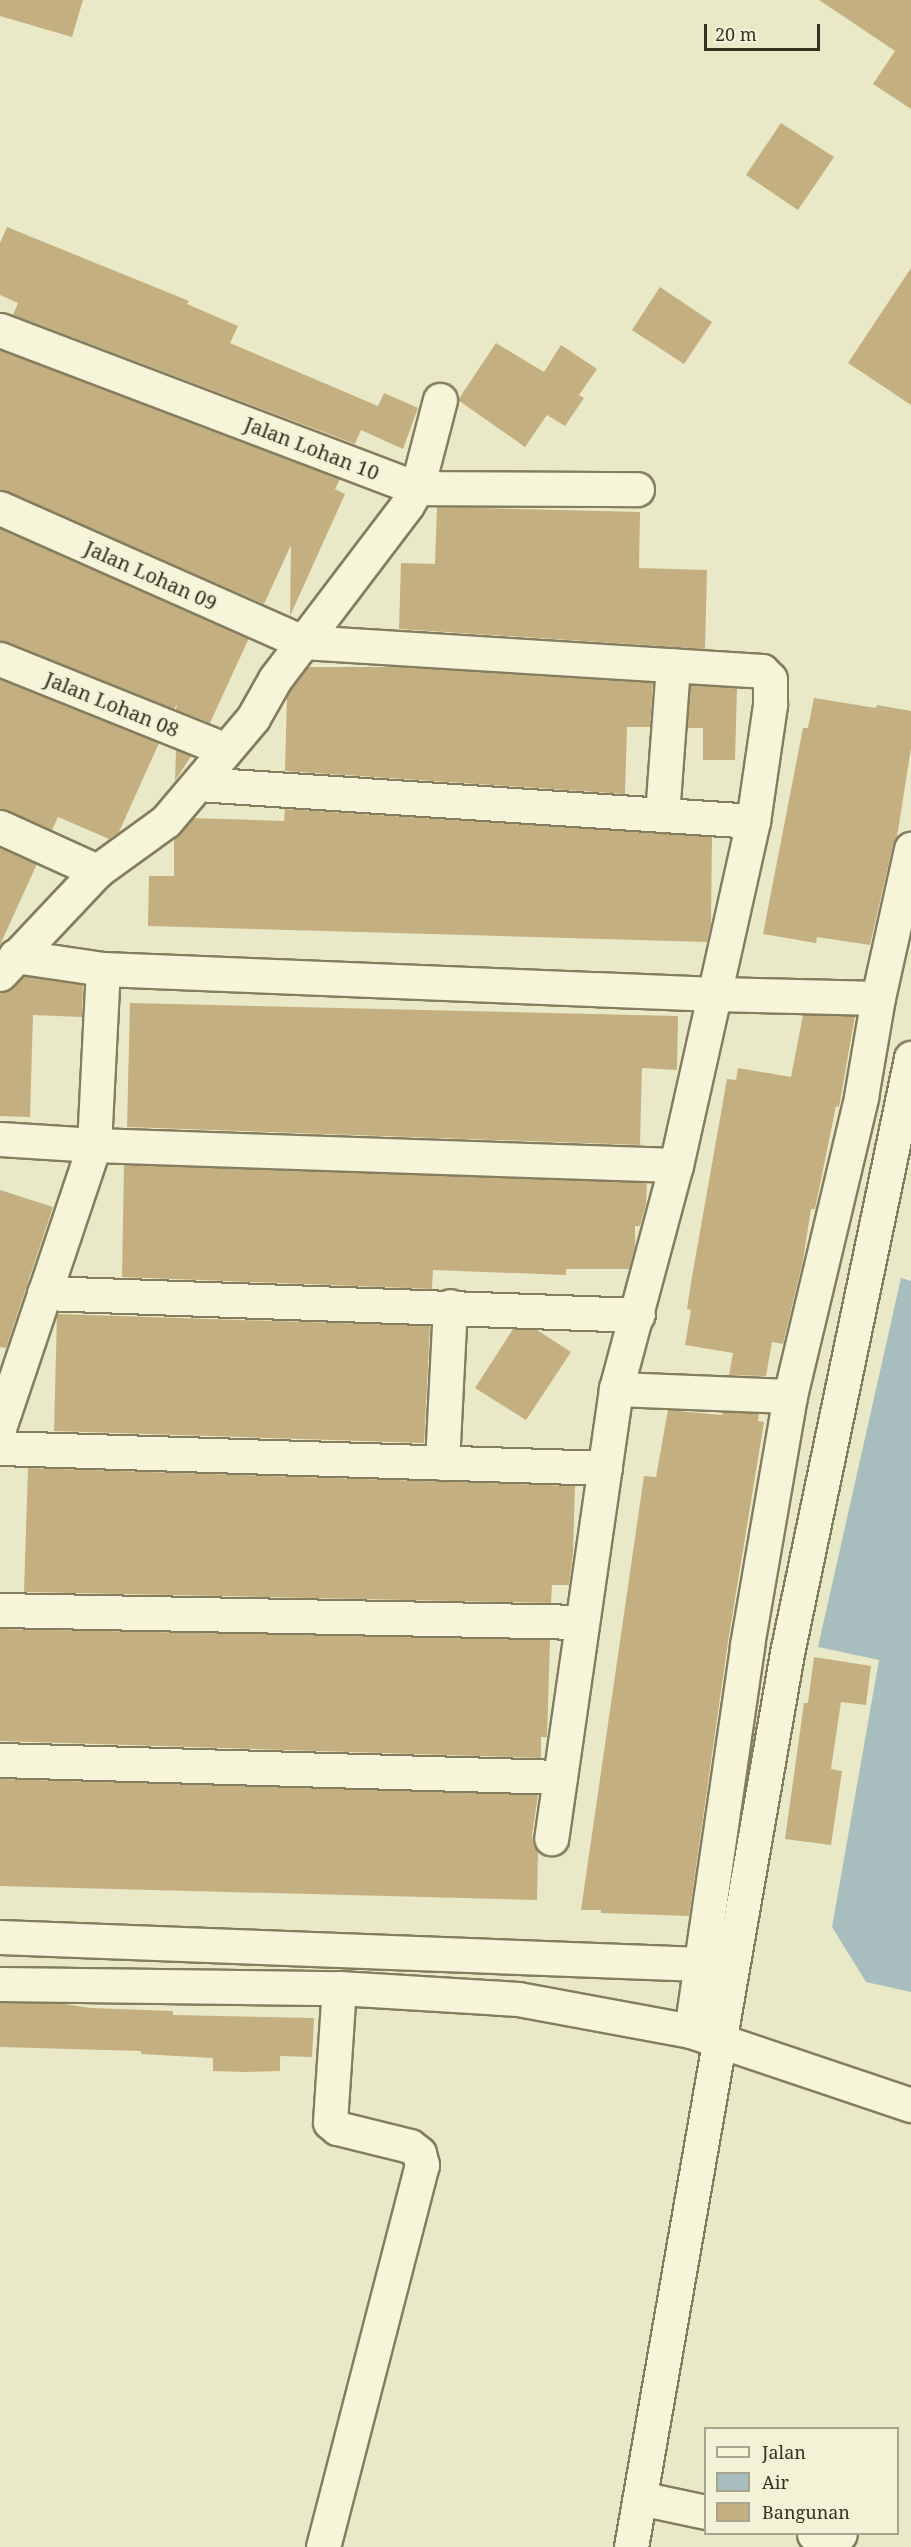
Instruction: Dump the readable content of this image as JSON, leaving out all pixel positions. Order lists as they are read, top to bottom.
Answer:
{
  "streets": {
    "street": ["Jalan Lohan 10", "Jalan Lohan 09", "Jalan Lohan 08"]
  },
  "legend": ["Jalan", "Air", "Bangunan"],
  "scale_bar": "20 m"
}
